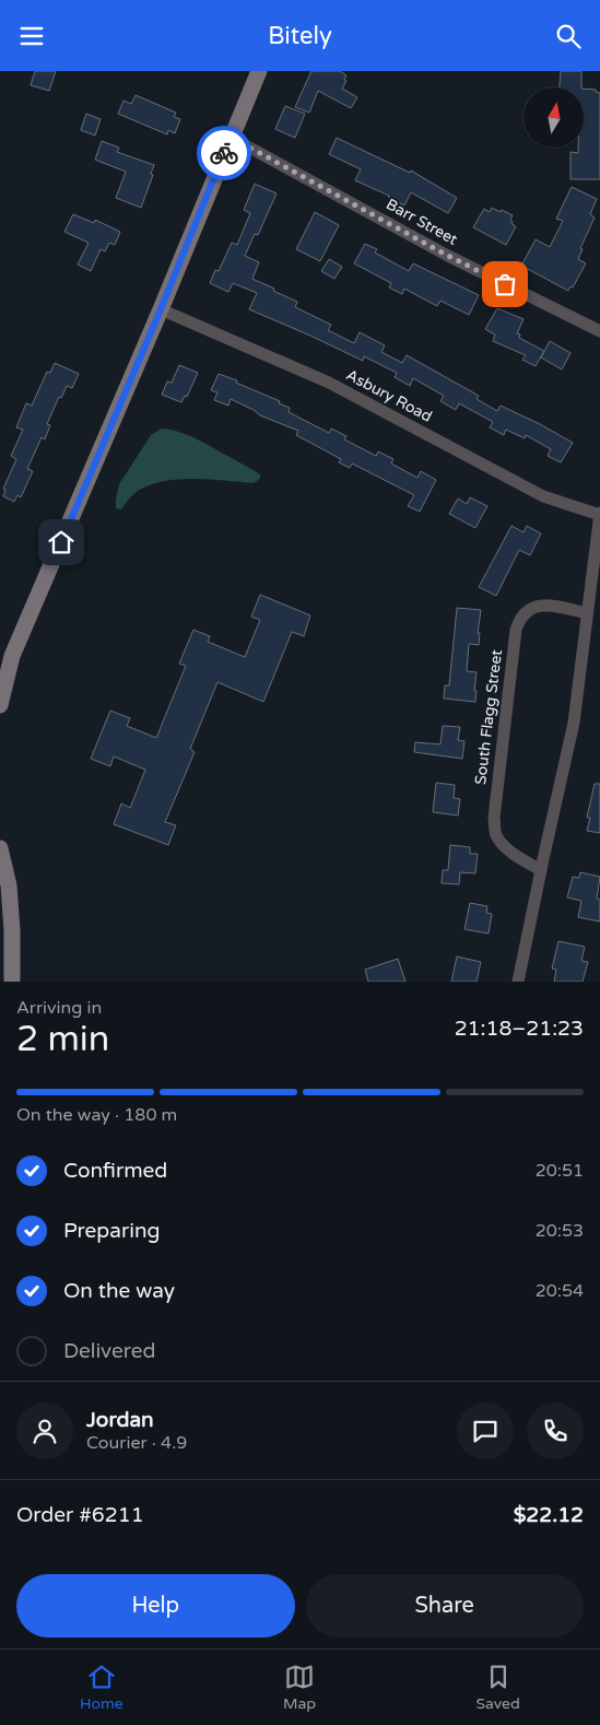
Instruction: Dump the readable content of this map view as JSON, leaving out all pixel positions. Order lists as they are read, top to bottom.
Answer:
{
  "streets": {
    "street": ["Barr Street", "Asbury Road", "South Flagg Street"]
  },
  "north": "top",
  "page": {
    "header": "Bitely",
    "heading": ["2 min", "Arriving in", "21:18–21:23"],
    "panel": [
      "Jordan",
      "Courier · 4.9",
      "Order #6211",
      "$22.12"
    ],
    "bar": "On the way · 180 m",
    "list": [
      ["Confirmed", "20:51"],
      ["Preparing", "20:53"],
      ["On the way", "20:54"],
      "Delivered"
    ],
    "buttons": ["Help", "Share"],
    "tabs": ["Home", "Map", "Saved"]
  }
}
